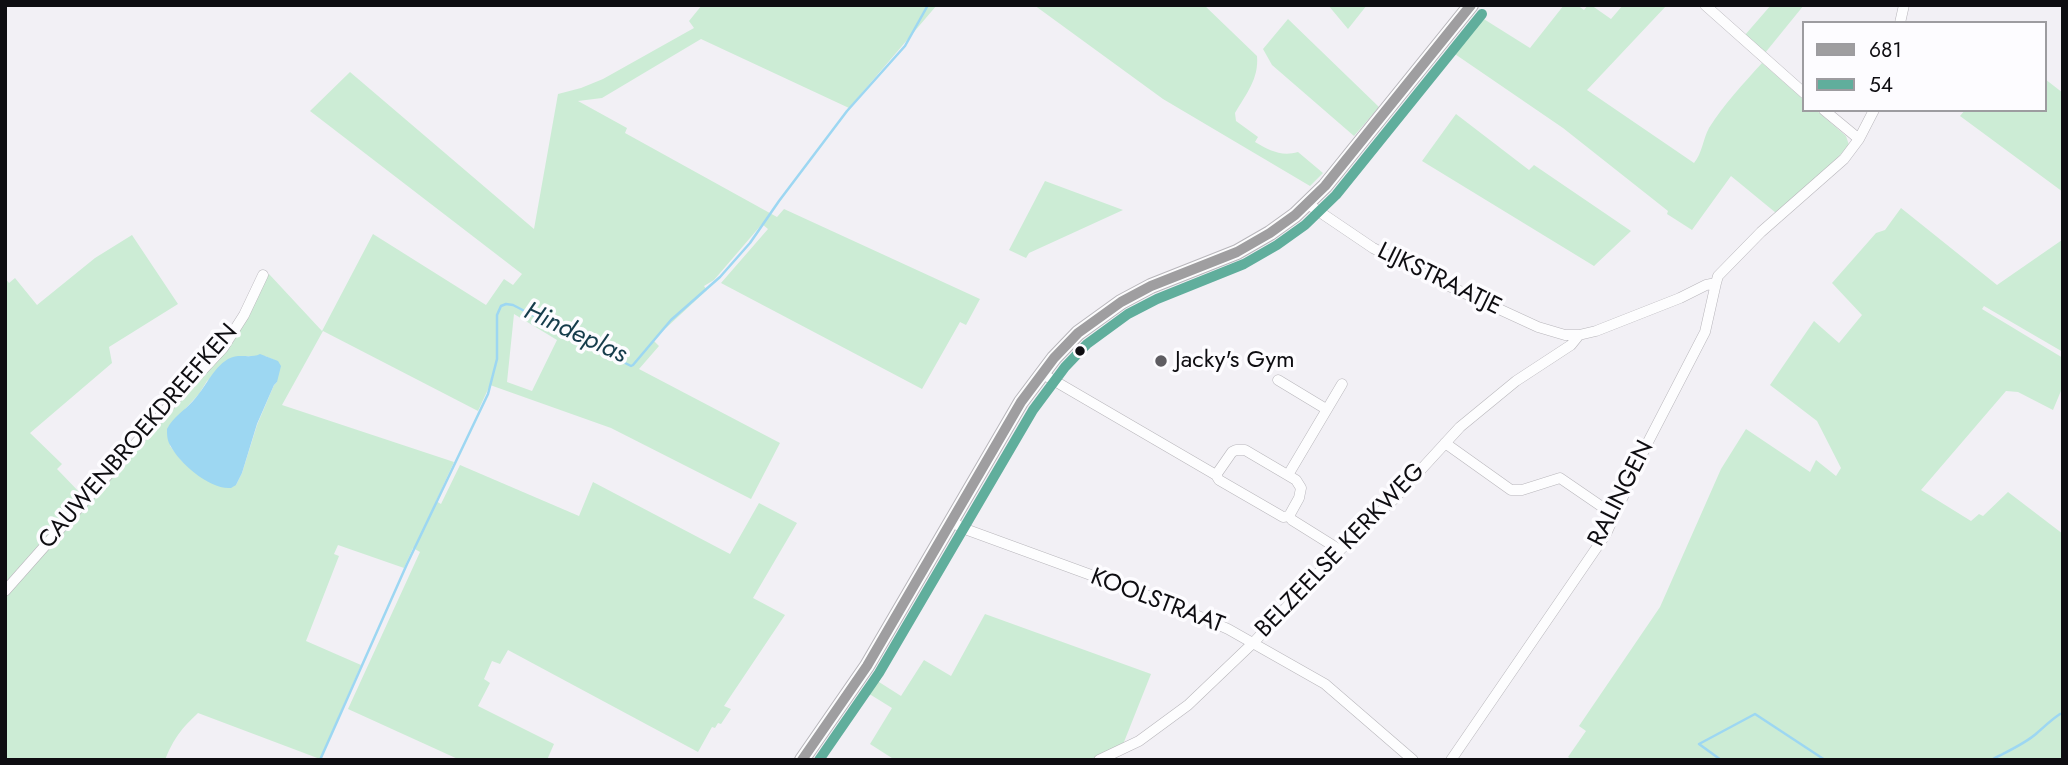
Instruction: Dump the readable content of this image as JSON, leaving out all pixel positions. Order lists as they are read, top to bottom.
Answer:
{
  "streets": {
    "street": [
      "LIJKSTRAATJE",
      "CAUWENBROEKDREEFKEN",
      "RALINGEN",
      "BELZEELSE KERKWEG",
      "KOOLSTRAAT"
    ]
  },
  "crossings": [
    ["LIJKSTRAATJE", "RALINGEN"],
    ["LIJKSTRAATJE", "BELZEELSE KERKWEG"],
    ["RALINGEN", "BELZEELSE KERKWEG"],
    ["BELZEELSE KERKWEG", "KOOLSTRAAT"]
  ],
  "water": ["Hindeplas"],
  "places": ["Jacky's Gym"],
  "lines": ["transit line 681", "transit line 54"],
  "legend": ["681", "54"]
}
